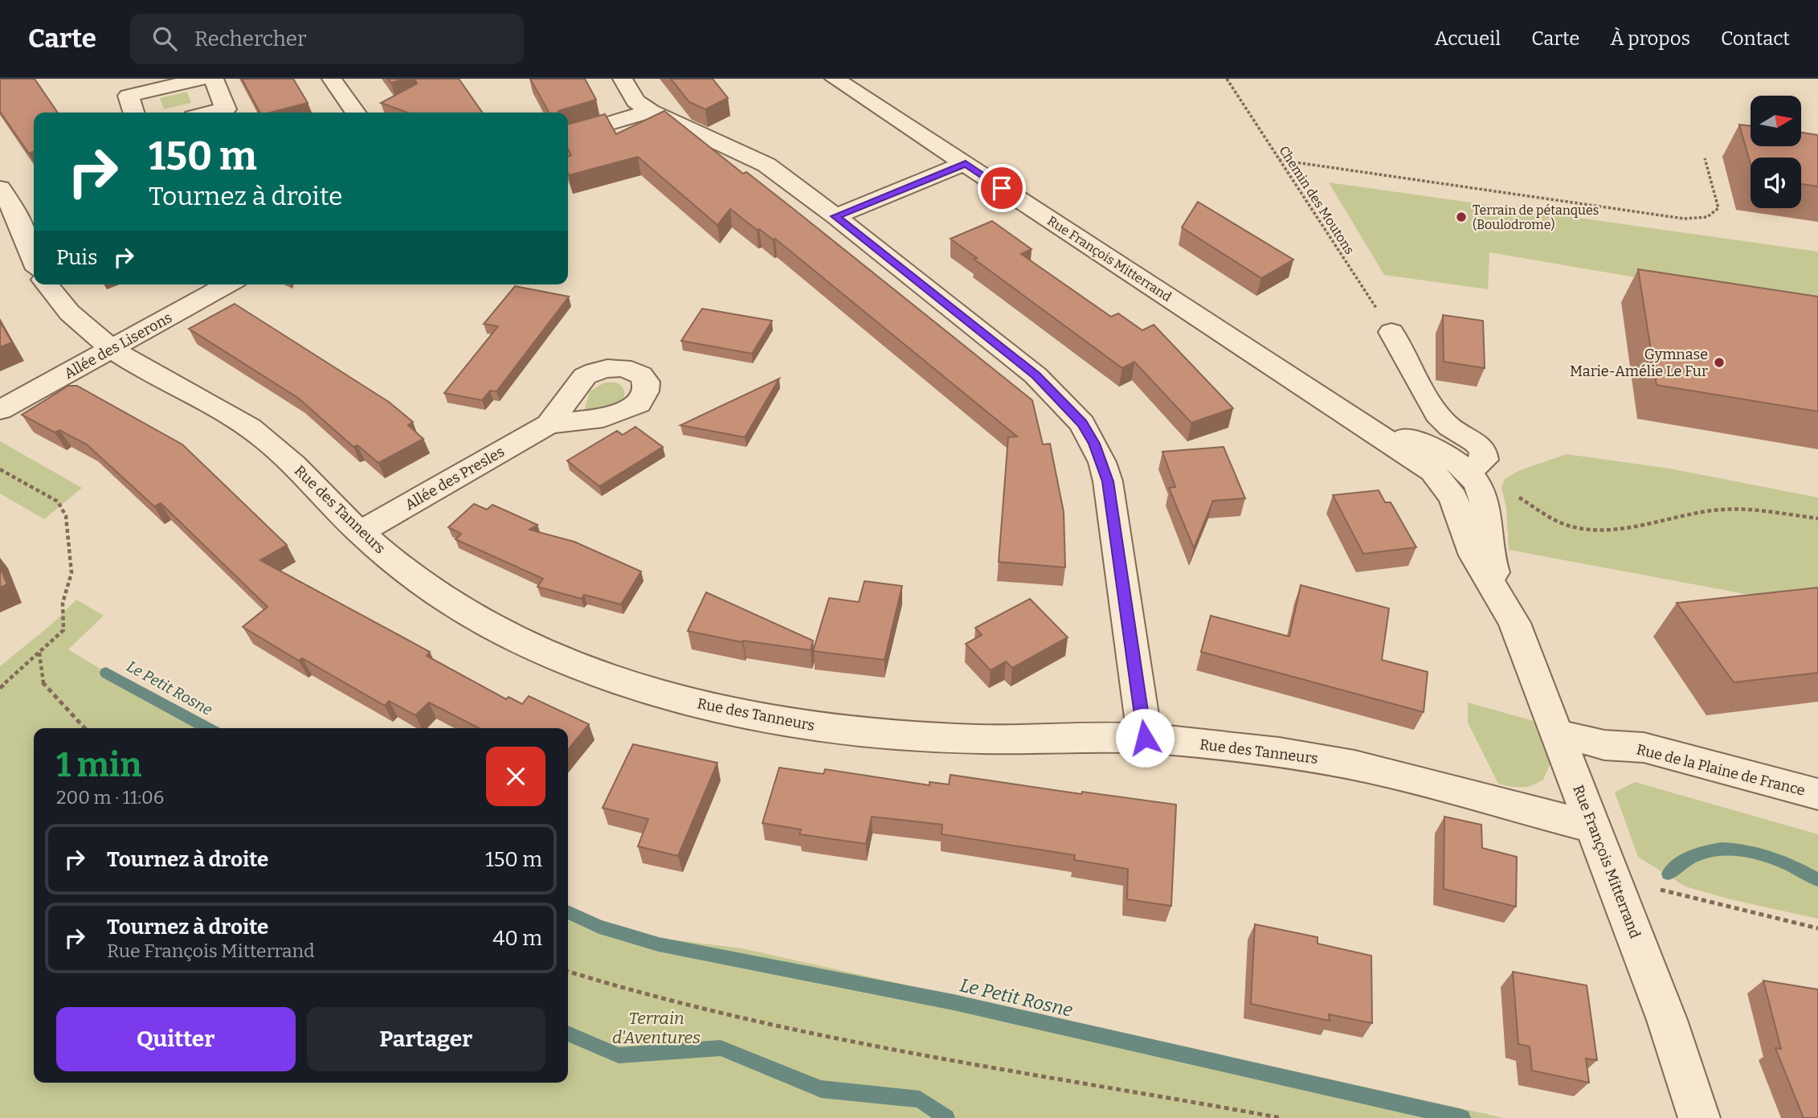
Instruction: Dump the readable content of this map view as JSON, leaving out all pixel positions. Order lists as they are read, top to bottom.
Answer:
{
  "streets": {
    "street": [
      "Rue François Mitterrand",
      "Allée des Liserons",
      "Allée des Presles",
      "Rue des Tanneurs",
      "Rue de la Plaine de France"
    ],
    "path": ["Chemin des Moutons"]
  },
  "crossings": [
    ["Rue François Mitterrand", "Rue des Tanneurs"],
    ["Rue François Mitterrand", "Rue de la Plaine de France"],
    ["Allée des Liserons", "Rue des Tanneurs"],
    ["Allée des Presles", "Rue des Tanneurs"]
  ],
  "water": ["Le Petit Rosne"],
  "parks": ["Terrain d'Aventures"],
  "places": ["Terrain de pétanques (Boulodrome)", "Gymnase Marie-Amélie Le Fur"],
  "north": "right",
  "page": {
    "header": "Carte",
    "search": "Rechercher",
    "nav": [
      "Accueil",
      "Carte",
      "À propos",
      "Contact"
    ],
    "turn": ["150 m", "Tournez à droite"],
    "then": "Puis",
    "heading": ["1 min", "200 m · 11:06"],
    "list": [
      {
        "name": "Tournez à droite",
        "value": "150 m"
      },
      {
        "name": "Tournez à droite",
        "note": "Rue François Mitterrand",
        "value": "40 m"
      }
    ],
    "buttons": ["Quitter", "Partager"]
  }
}
